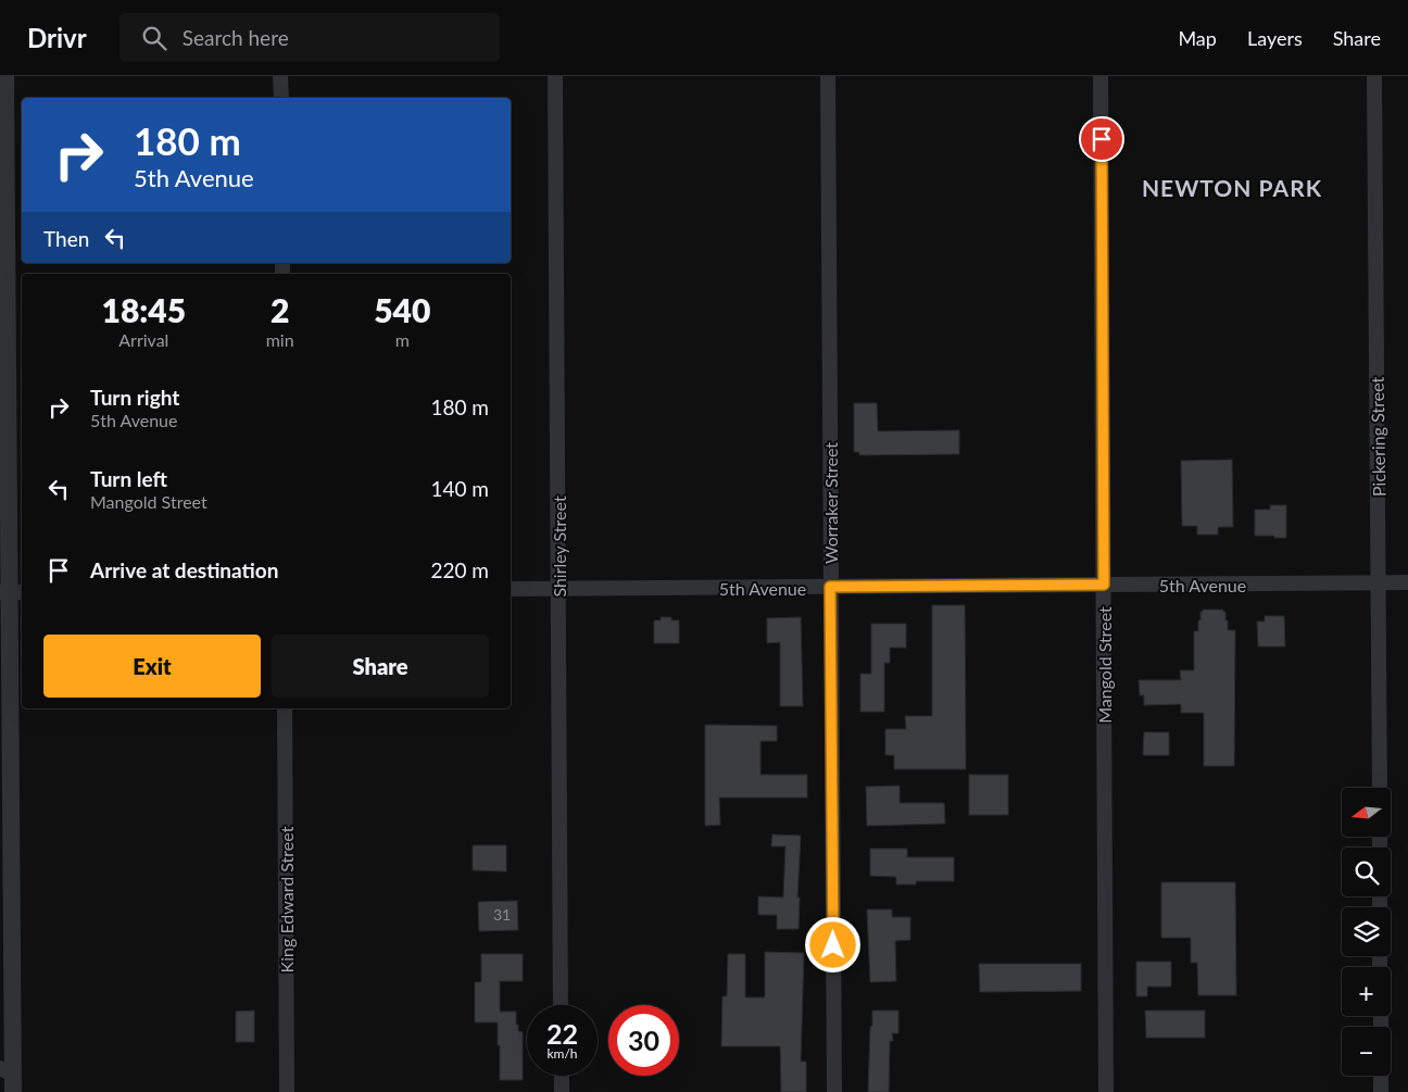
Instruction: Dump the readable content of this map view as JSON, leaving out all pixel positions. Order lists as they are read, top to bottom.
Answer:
{
  "streets": {
    "street": [
      "Pickering Street",
      "Worraker Street",
      "Shirley Street",
      "5th Avenue",
      "Mangold Street",
      "King Edward Street"
    ]
  },
  "crossings": [
    ["Pickering Street", "5th Avenue"],
    ["Worraker Street", "5th Avenue"],
    ["Shirley Street", "5th Avenue"],
    ["5th Avenue", "Mangold Street"]
  ],
  "districts": ["NEWTON PARK"],
  "house_numbers": ["31"],
  "north": "left",
  "page": {
    "header": "Drivr",
    "search": "Search here",
    "nav": ["Map", "Layers", "Share"],
    "turn": ["180 m", "5th Avenue"],
    "then": "Then",
    "eta": [
      "18:45",
      "Arrival",
      "2",
      "min",
      "540",
      "m"
    ],
    "list": [
      {
        "name": "Turn right",
        "note": "5th Avenue",
        "value": "180 m"
      },
      {
        "name": "Turn left",
        "note": "Mangold Street",
        "value": "140 m"
      },
      {
        "name": "Arrive at destination",
        "value": "220 m"
      }
    ],
    "buttons": ["Exit", "Share"],
    "map_buttons": ["+", "−"],
    "speed": "22 km/h",
    "limit": "30"
  }
}
